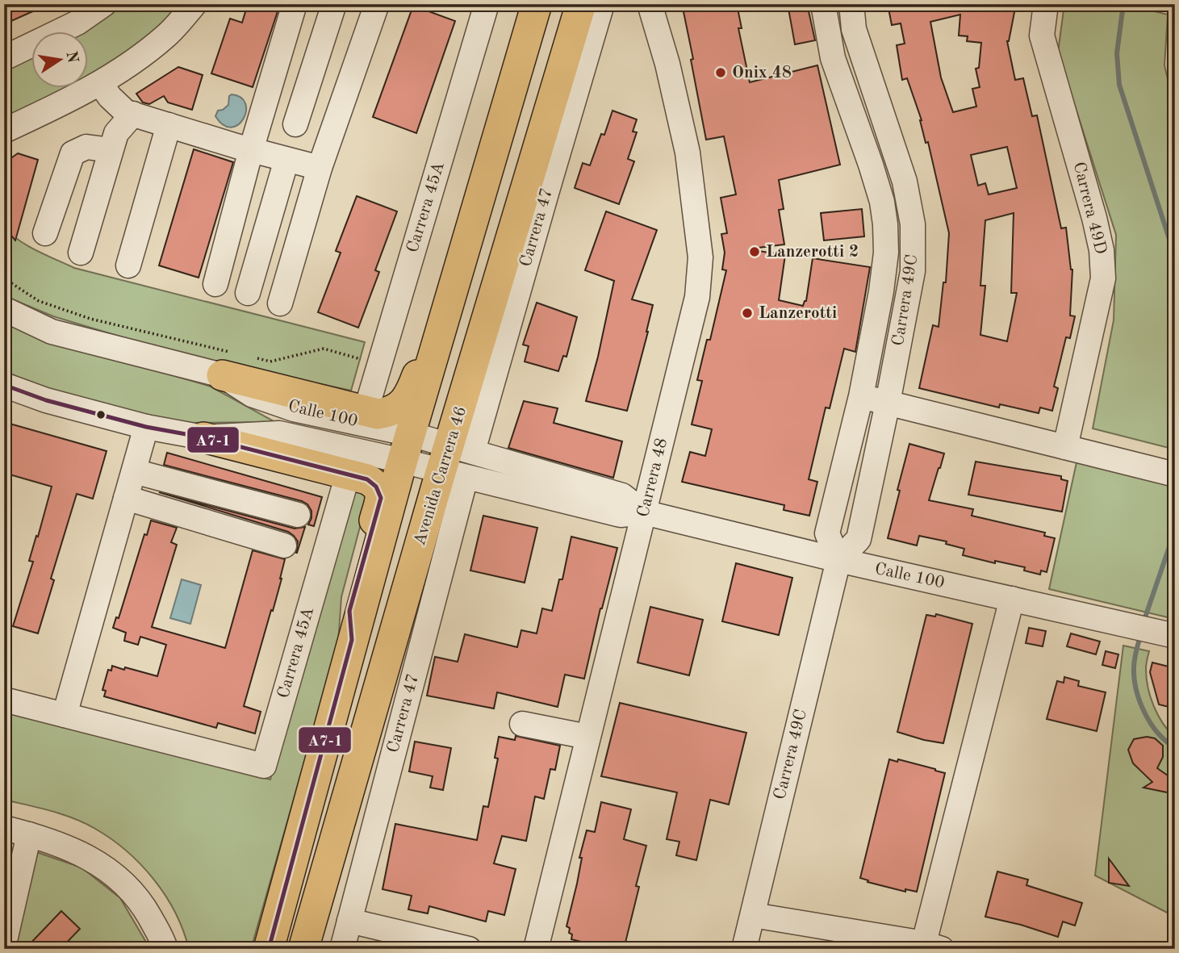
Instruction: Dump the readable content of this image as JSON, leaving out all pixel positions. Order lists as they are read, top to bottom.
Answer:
{
  "streets": {
    "main road": ["Avenida Carrera 46"],
    "street": [
      "Carrera 45A",
      "Carrera 49D",
      "Carrera 47",
      "Carrera 49C",
      "Calle 100",
      "Carrera 48"
    ]
  },
  "crossings": [
    ["Carrera 47", "Calle 100"],
    ["Carrera 47", "Avenida Carrera 46"],
    ["Carrera 49C", "Calle 100"],
    ["Calle 100", "Avenida Carrera 46"],
    ["Calle 100", "Carrera 48"]
  ],
  "places": ["Onix 48", "Lanzerotti 2", "Lanzerotti"],
  "lines": ["transit line A7-1"],
  "north": "right"
}
